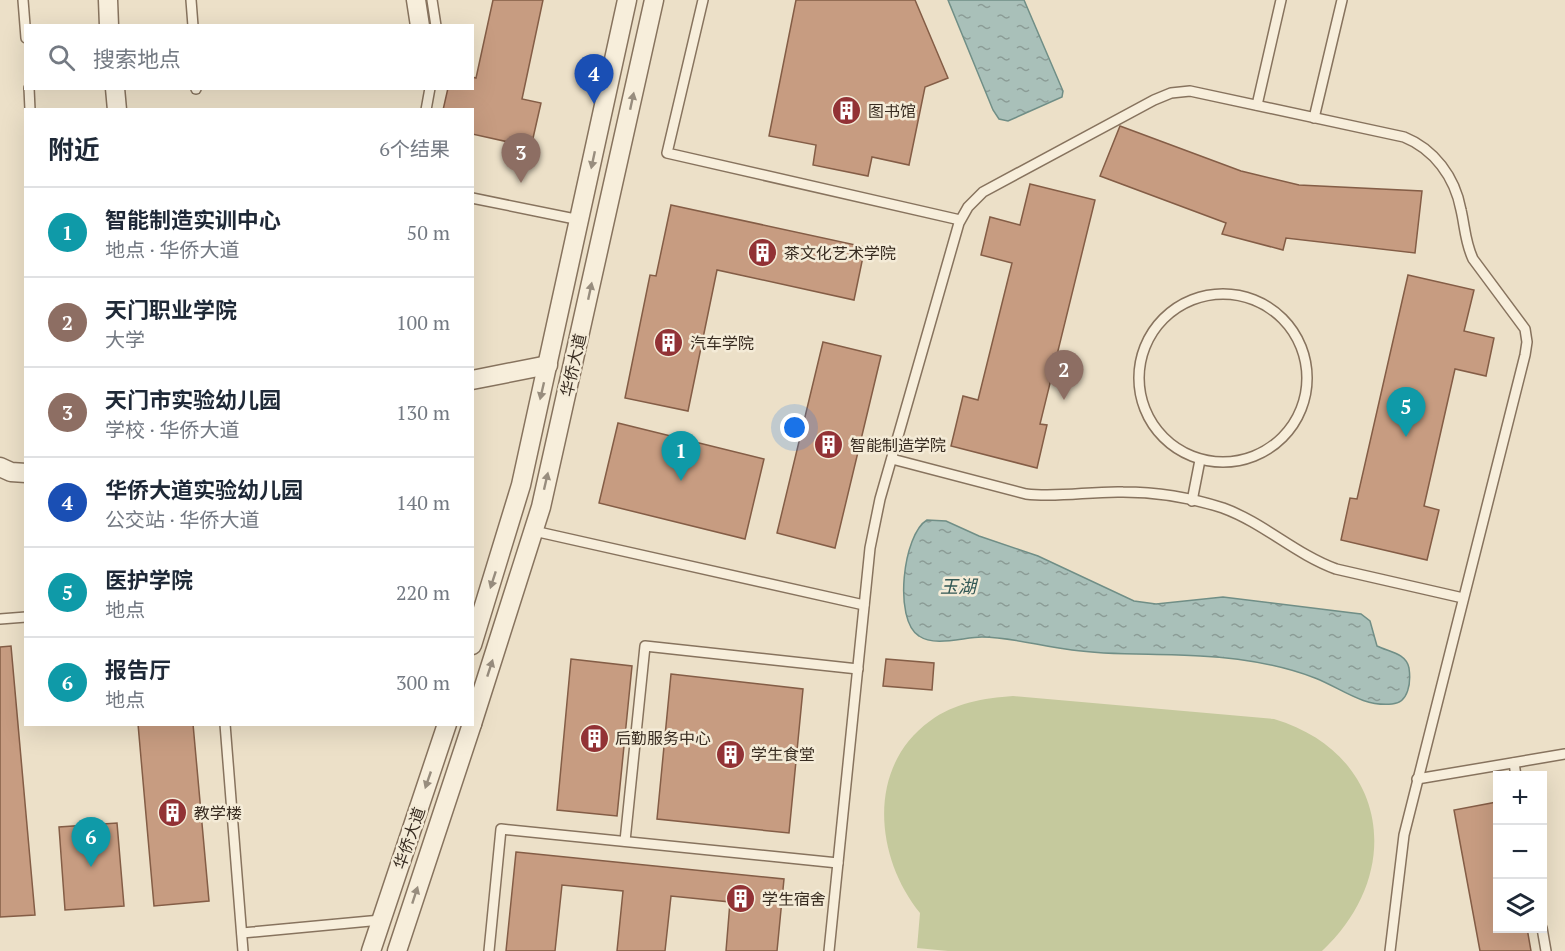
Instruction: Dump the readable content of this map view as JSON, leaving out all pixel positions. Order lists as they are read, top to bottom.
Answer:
{
  "streets": {
    "street": ["华侨大道"]
  },
  "water": ["玉湖"],
  "places": {
    "building": [
      "图书馆",
      "茶文化艺术学院",
      "汽车学院",
      "智能制造学院",
      "后勤服务中心",
      "学生食堂",
      "教学楼",
      "学生宿舍"
    ]
  },
  "page": {
    "search": "搜索地点",
    "pins": [
      "4",
      "3",
      "2",
      "5",
      "1",
      "6"
    ],
    "heading": ["附近", "6个结果"],
    "list": [
      {
        "mark": "1",
        "name": "智能制造实训中心",
        "note": "地点 · 华侨大道",
        "value": "50 m"
      },
      {
        "mark": "2",
        "name": "天门职业学院",
        "note": "大学",
        "value": "100 m"
      },
      {
        "mark": "3",
        "name": "天门市实验幼儿园",
        "note": "学校 · 华侨大道",
        "value": "130 m"
      },
      {
        "mark": "4",
        "name": "华侨大道实验幼儿园",
        "note": "公交站 · 华侨大道",
        "value": "140 m"
      },
      {
        "mark": "5",
        "name": "医护学院",
        "note": "地点",
        "value": "220 m"
      },
      {
        "mark": "6",
        "name": "报告厅",
        "note": "地点",
        "value": "300 m"
      }
    ],
    "map_buttons": ["+", "−"]
  }
}
